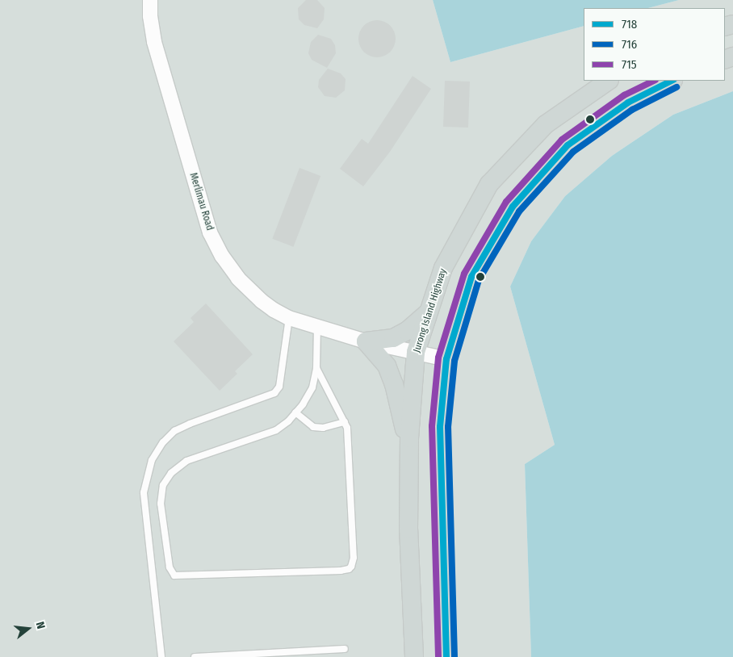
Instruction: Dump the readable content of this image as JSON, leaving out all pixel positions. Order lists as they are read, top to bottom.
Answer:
{
  "streets": {
    "main road": ["Jurong Island Highway"],
    "street": ["Merlimau Road"]
  },
  "crossings": [
    ["Merlimau Road", "Jurong Island Highway"]
  ],
  "lines": ["transit line 718", "transit line 715", "transit line 716"],
  "legend": ["718", "716", "715"],
  "north": "right"
}
